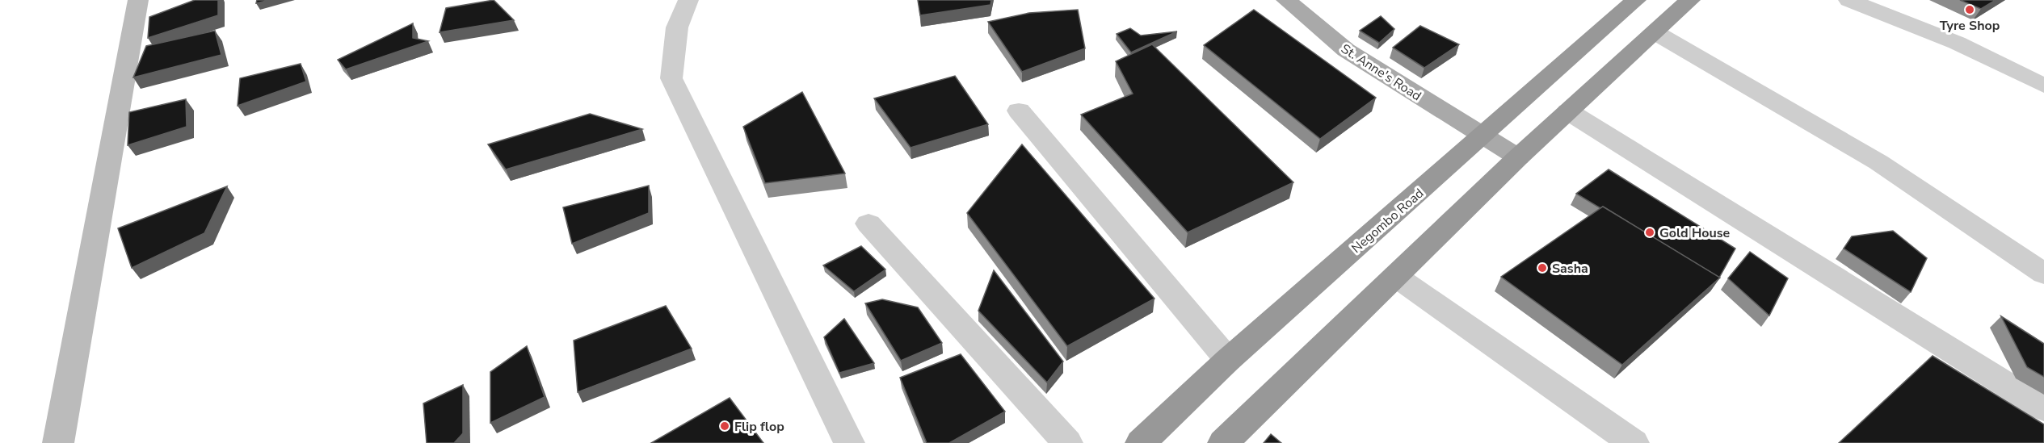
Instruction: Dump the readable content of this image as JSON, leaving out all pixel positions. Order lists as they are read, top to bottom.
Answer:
{
  "streets": {
    "highway": ["Negombo Road"],
    "main road": ["St. Anne's Road"]
  },
  "crossings": [
    ["St. Anne's Road", "Negombo Road"]
  ],
  "places": [
    "Tyre Shop",
    "Gold House",
    "Sasha",
    "Flip flop"
  ]
}
